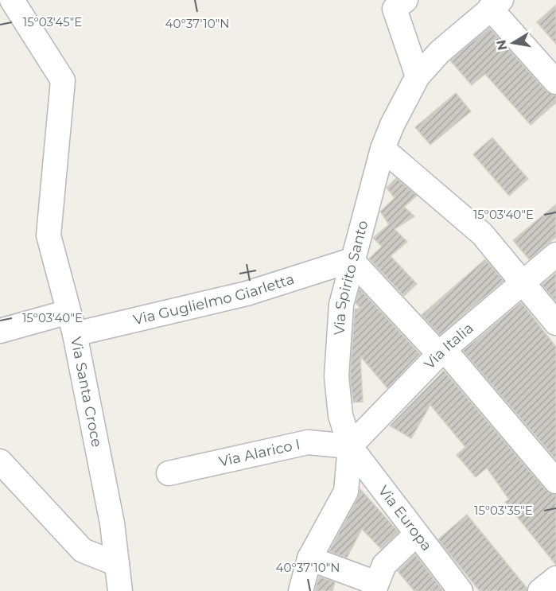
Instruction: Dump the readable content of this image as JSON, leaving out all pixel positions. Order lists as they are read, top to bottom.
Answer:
{
  "streets": {
    "street": [
      "Via Spirito Santo",
      "Via Guglielmo Giarletta",
      "Via Italia",
      "Via Santa Croce",
      "Via Alarico I",
      "Via Europa"
    ]
  },
  "crossings": [
    ["Via Spirito Santo", "Via Guglielmo Giarletta"],
    ["Via Spirito Santo", "Via Italia"],
    ["Via Spirito Santo", "Via Alarico I"],
    ["Via Spirito Santo", "Via Europa"],
    ["Via Guglielmo Giarletta", "Via Santa Croce"],
    ["Via Italia", "Via Alarico I"],
    ["Via Italia", "Via Europa"],
    ["Via Alarico I", "Via Europa"]
  ],
  "north": "left",
  "coordinates": [
    "15°03'45\"E",
    "40°37'10\"N",
    "15°03'40\"E",
    "15°03'35\"E"
  ]
}
